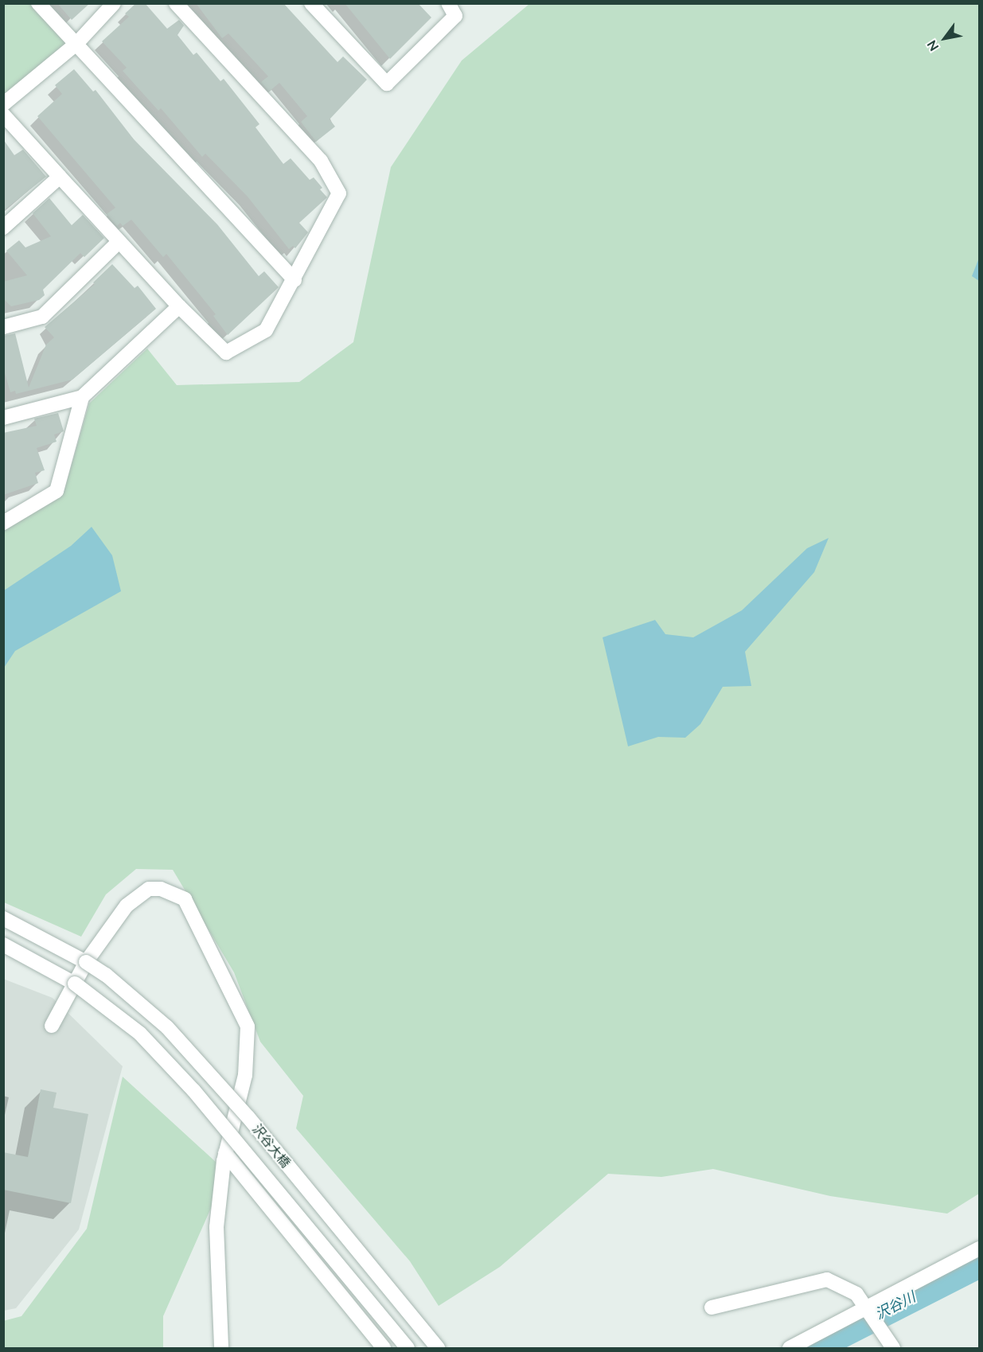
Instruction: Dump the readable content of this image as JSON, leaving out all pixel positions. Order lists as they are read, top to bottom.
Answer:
{
  "streets": {
    "street": ["沢谷大橋"]
  },
  "water": ["沢谷川"],
  "north": "bottom left"
}
